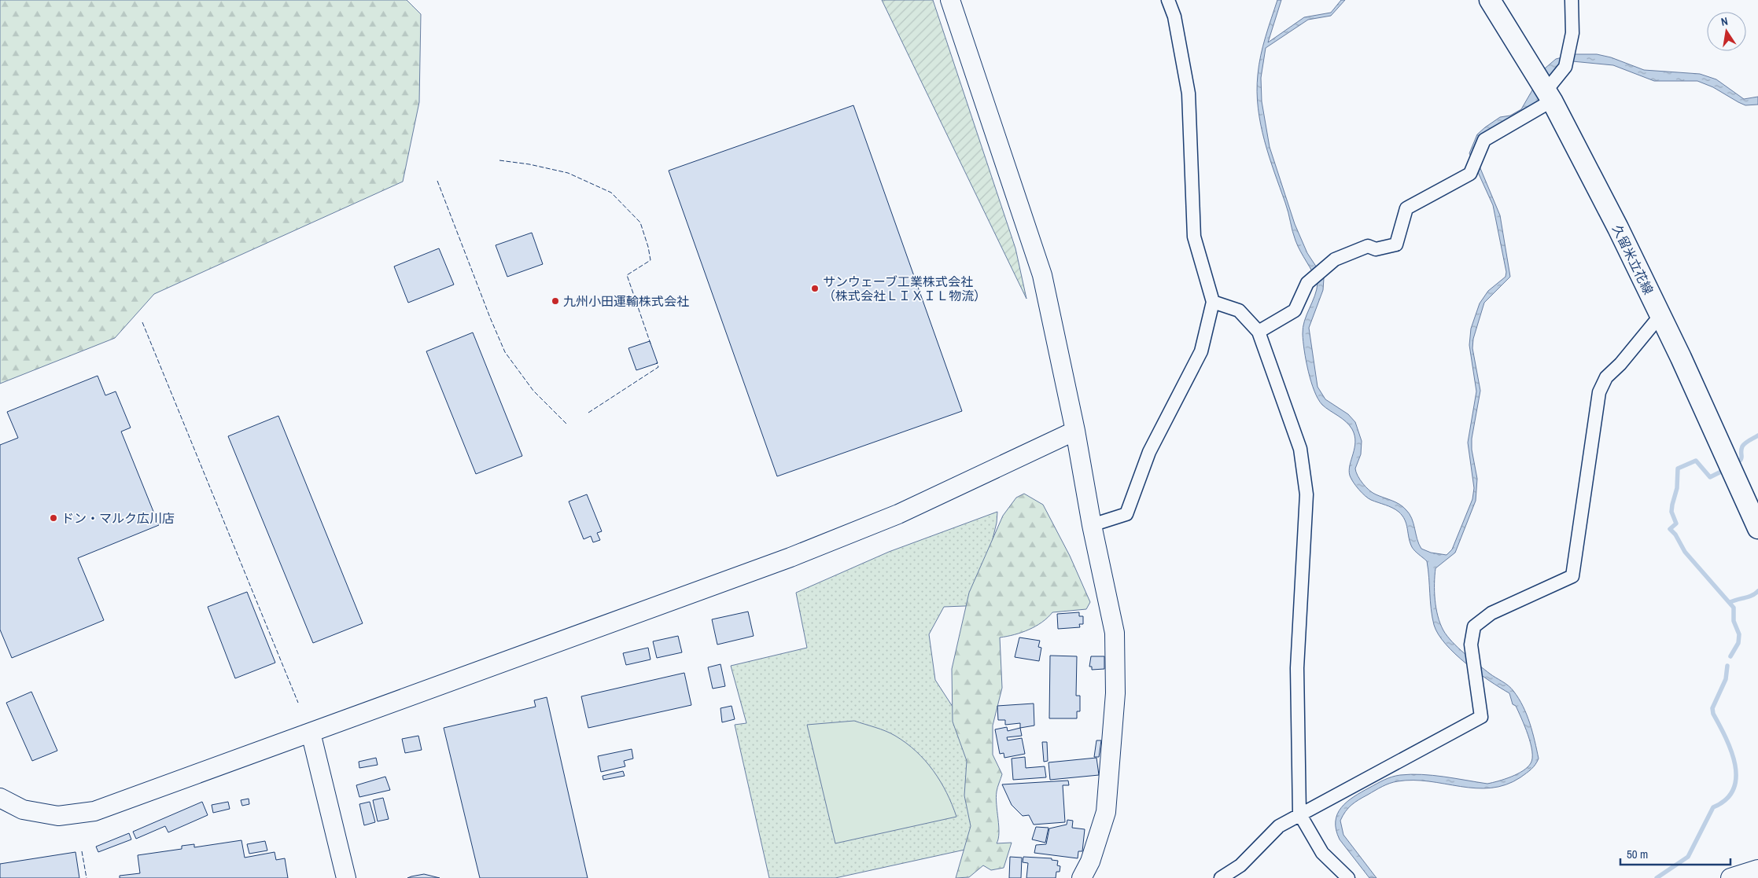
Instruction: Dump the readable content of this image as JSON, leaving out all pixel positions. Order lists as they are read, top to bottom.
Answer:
{
  "streets": {
    "main road": ["久留米立花線"]
  },
  "places": ["サンウェーブ工業株式会社 （株式会社ＬＩＸＩＬ物流）", "九州小田運輸株式会社", "ドン・マルク広川店"],
  "scale_bar": "50 m",
  "north": "top"
}
